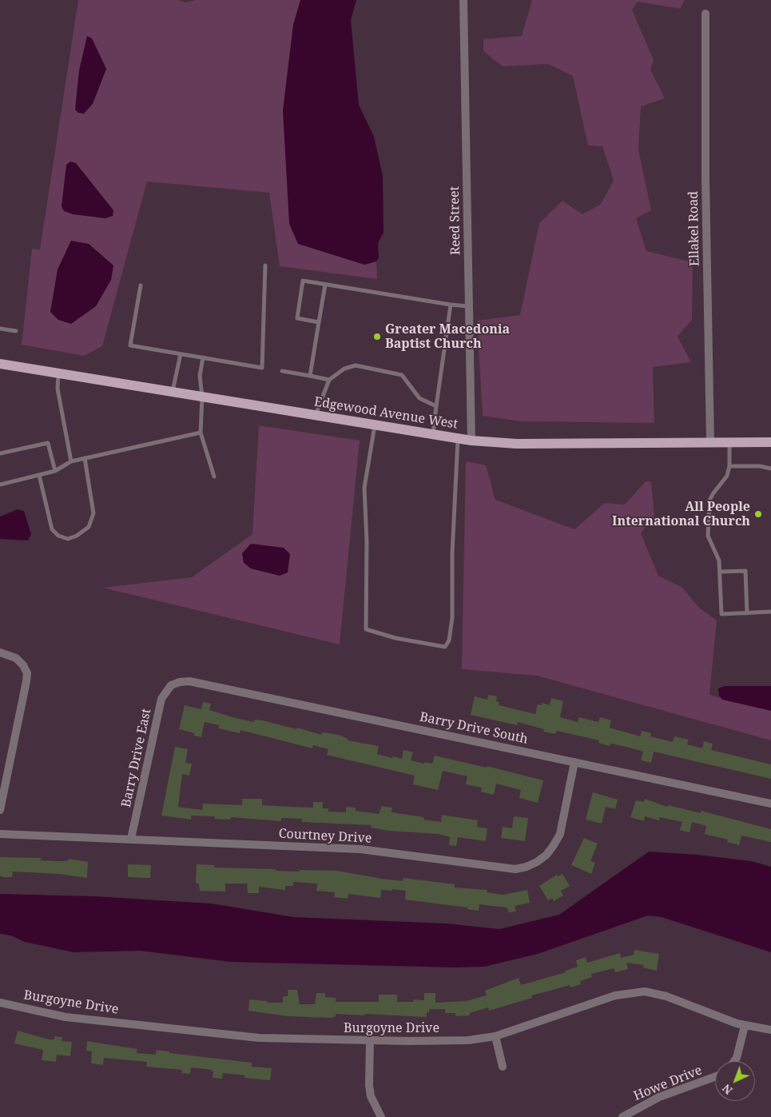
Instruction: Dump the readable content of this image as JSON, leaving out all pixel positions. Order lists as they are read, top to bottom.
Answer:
{
  "streets": {
    "main road": ["Edgewood Avenue West"],
    "street": [
      "Reed Street",
      "Ellakel Road",
      "Barry Drive South",
      "Barry Drive East",
      "Courtney Drive",
      "Burgoyne Drive",
      "Howe Drive"
    ]
  },
  "crossings": [
    ["Reed Street", "Edgewood Avenue West"],
    ["Ellakel Road", "Edgewood Avenue West"],
    ["Barry Drive South", "Barry Drive East"],
    ["Barry Drive South", "Courtney Drive"],
    ["Barry Drive East", "Courtney Drive"]
  ],
  "places": ["Greater Macedonia Baptist Church", "All People International Church"],
  "north": "bottom left"
}
